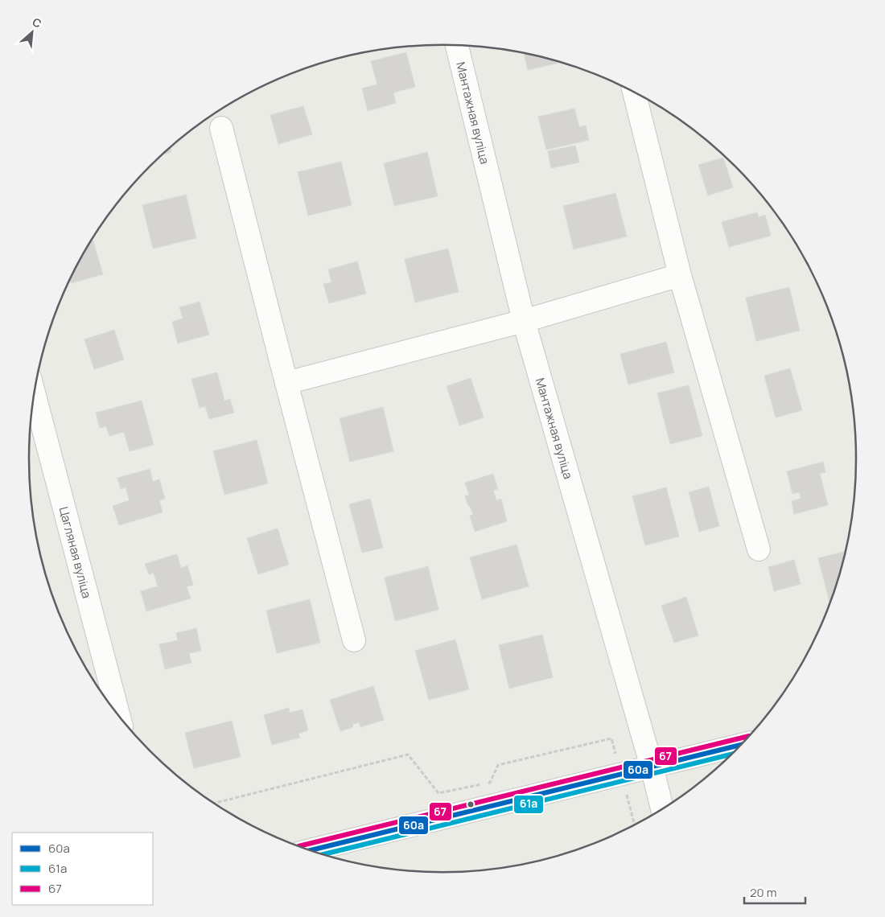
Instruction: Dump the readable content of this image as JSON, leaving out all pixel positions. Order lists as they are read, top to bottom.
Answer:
{
  "streets": {
    "street": ["Мантажная вуліца", "Цагляная вуліца"]
  },
  "lines": ["transit line 67", "transit line 60а", "transit line 61а"],
  "legend": ["60а", "61а", "67"],
  "scale_bar": "20 m",
  "north": "top right"
}
